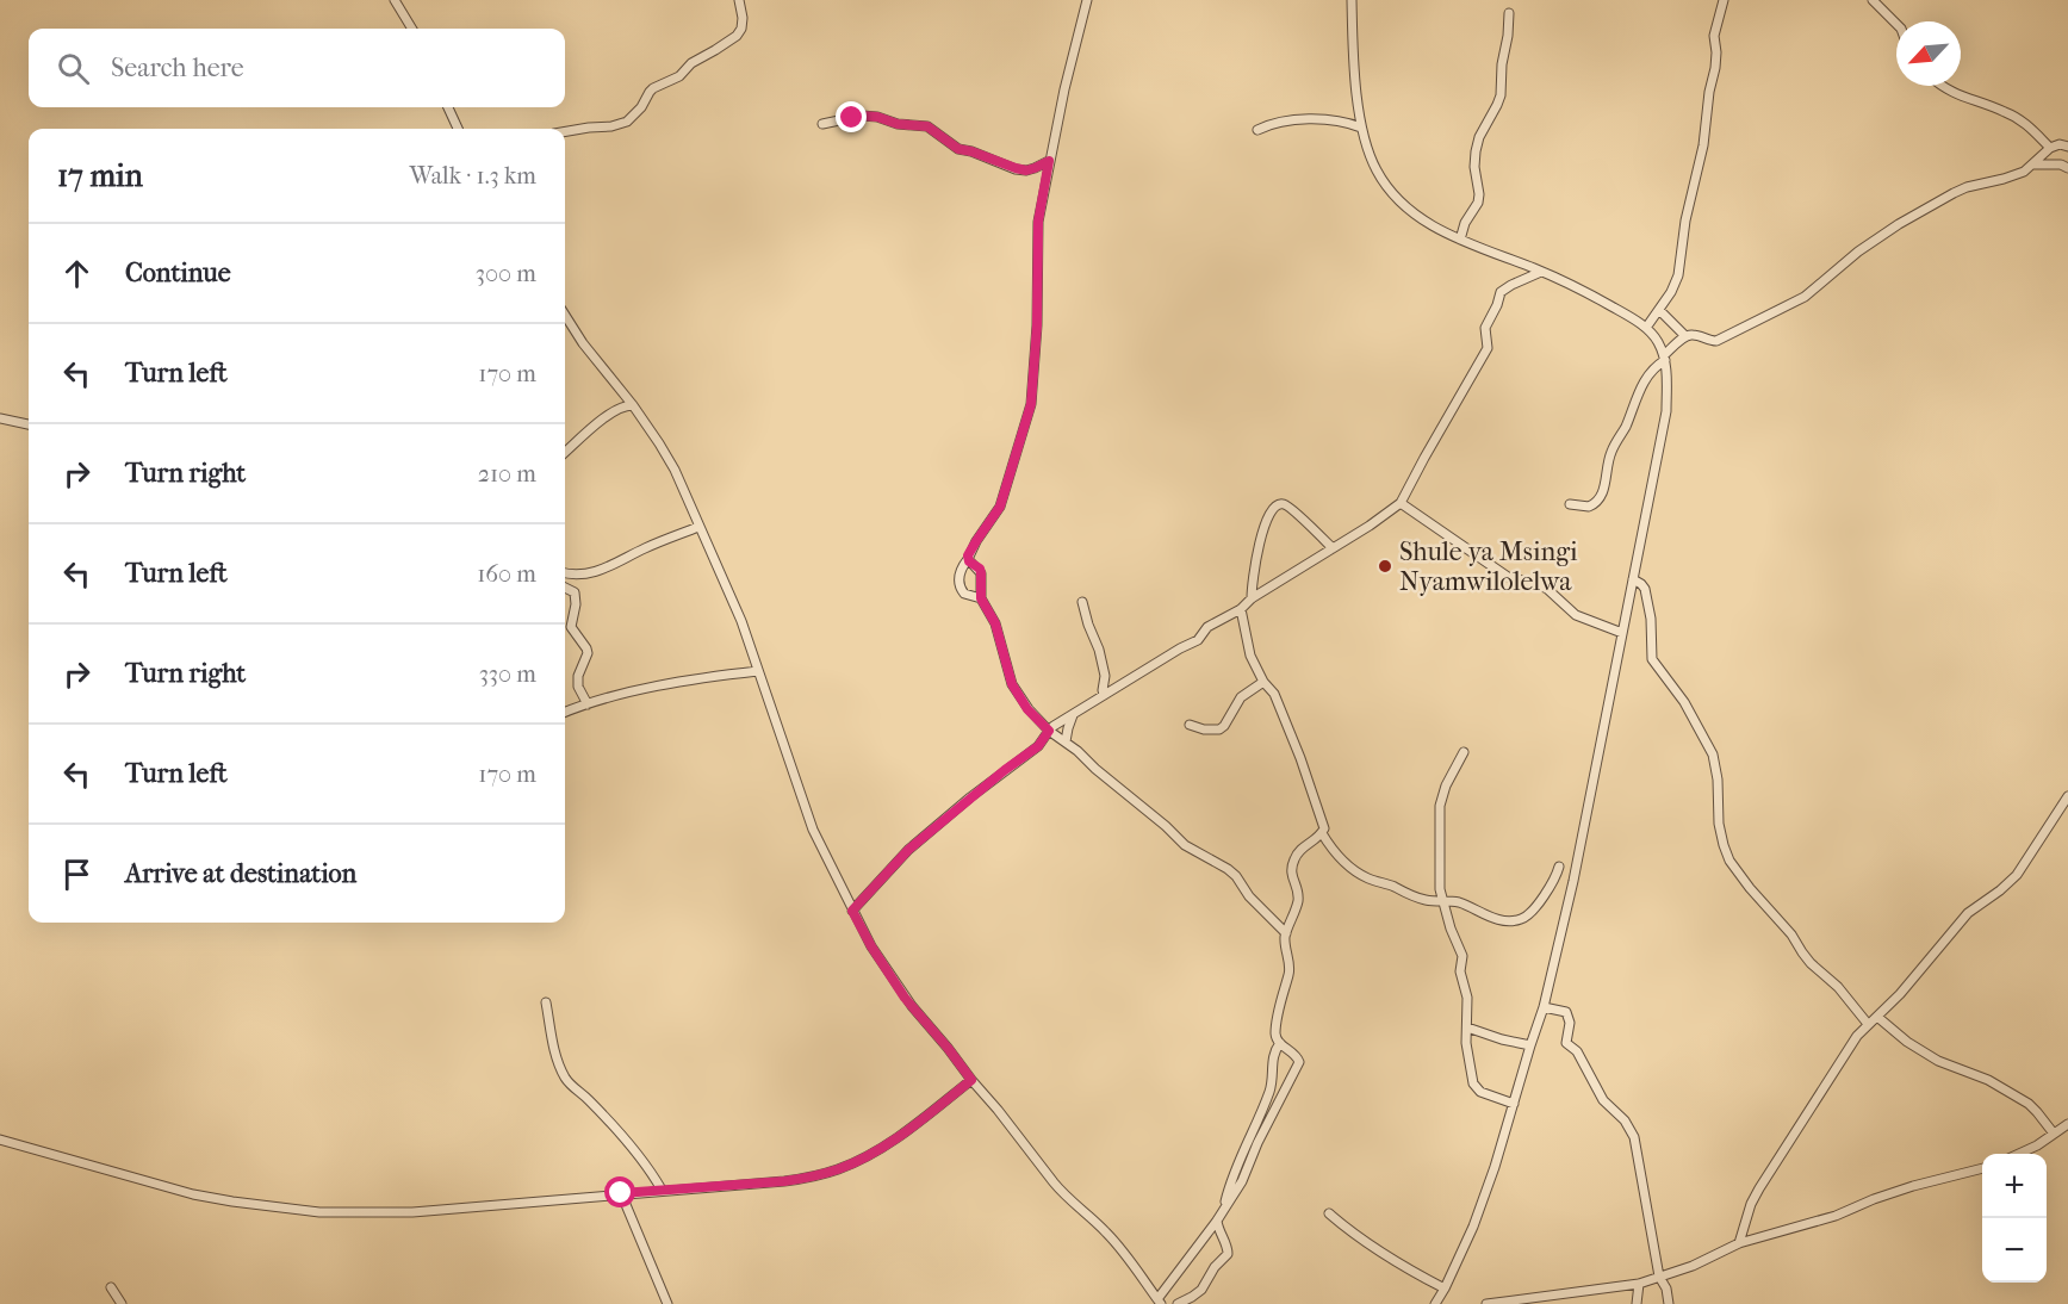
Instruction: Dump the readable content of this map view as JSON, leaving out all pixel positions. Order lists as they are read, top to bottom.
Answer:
{
  "places": ["Shule ya Msingi Nyamwilolelwa"],
  "north": "bottom left",
  "page": {
    "search": "Search here",
    "heading": ["17 min", "Walk · 1.3 km"],
    "list": [
      ["Continue", "300 m"],
      ["Turn left", "170 m"],
      ["Turn right", "210 m"],
      ["Turn left", "160 m"],
      ["Turn right", "330 m"],
      ["Turn left", "170 m"],
      "Arrive at destination"
    ],
    "map_buttons": ["+", "−"]
  }
}
